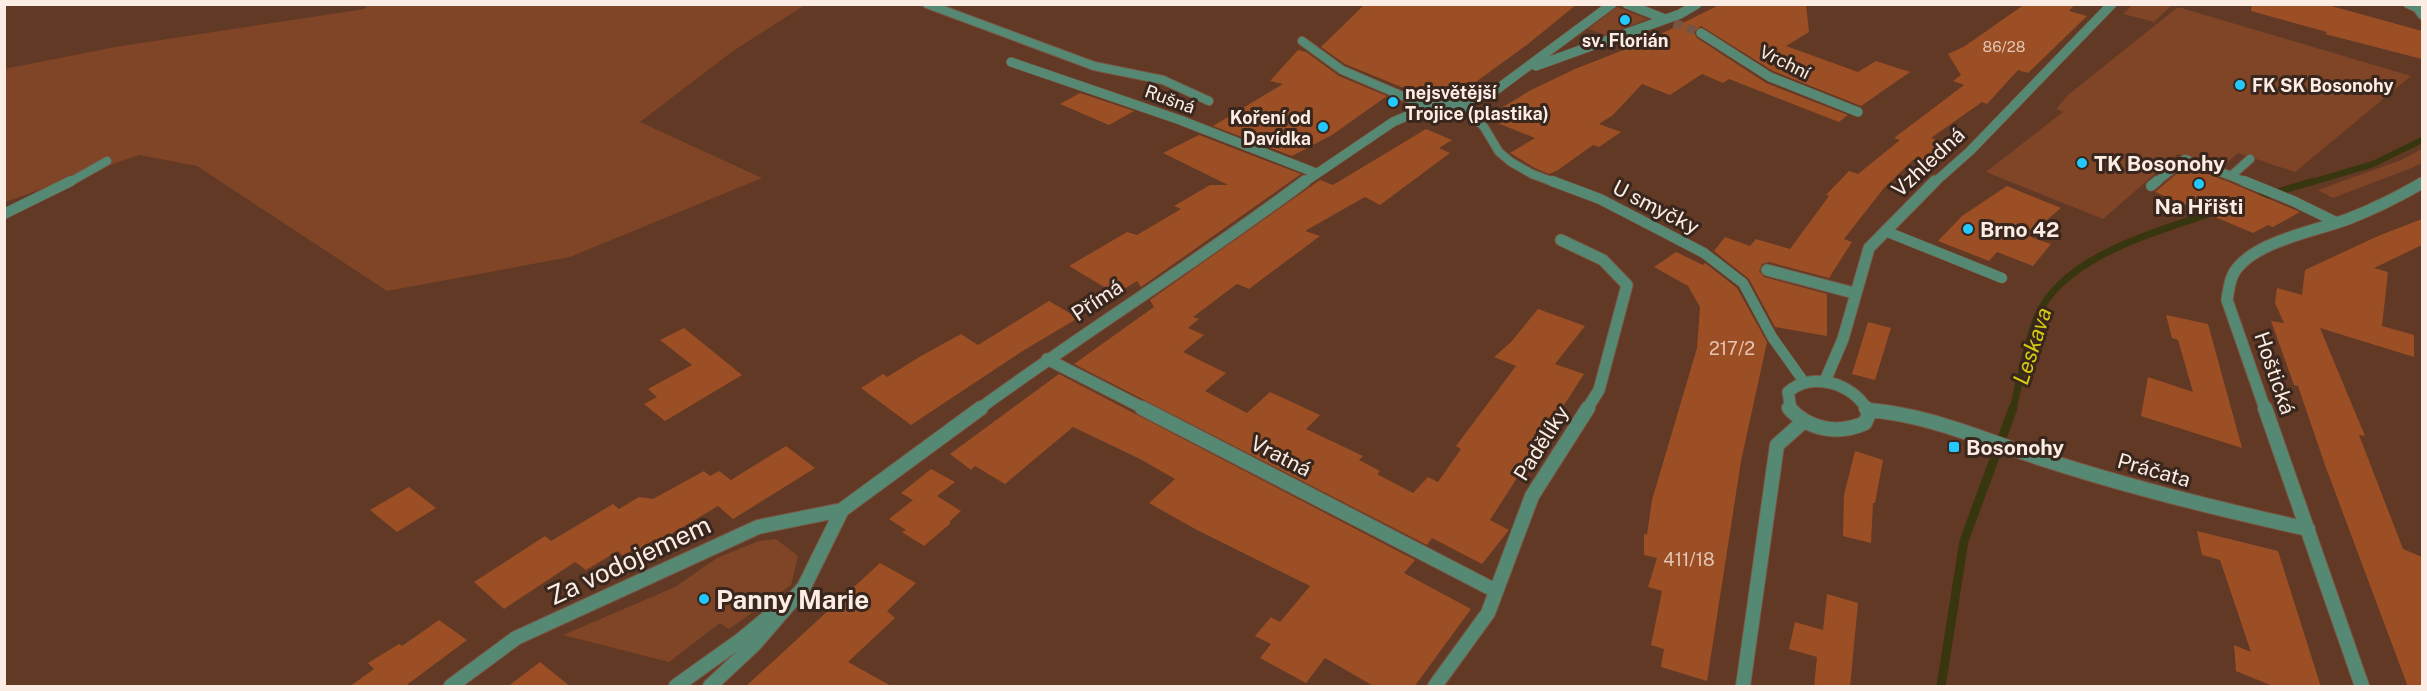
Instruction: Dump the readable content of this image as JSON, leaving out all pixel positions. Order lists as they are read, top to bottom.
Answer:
{
  "streets": {
    "street": [
      "Vrchní",
      "Rušná",
      "Vzhledná",
      "Přímá",
      "Hoštická",
      "Padělíky",
      "Vratná",
      "Práčata",
      "Za vodojemem"
    ],
    "lane": ["U smyčky"]
  },
  "crossings": [
    ["Rušná", "Přímá"],
    ["U smyčky", "Přímá"],
    ["Přímá", "Vratná"],
    ["Přímá", "Za vodojemem"],
    ["Hoštická", "Práčata"],
    ["Padělíky", "Vratná"]
  ],
  "water": ["Leskava"],
  "places": {
    "other": [
      "sv. Florián",
      "FK SK Bosonohy",
      "nejsvětější Trojice (plastika)",
      "Koření od Davídka",
      "TK Bosonohy",
      "Na Hřišti",
      "Brno 42",
      "Panny Marie"
    ],
    "transit": ["Bosonohy"]
  },
  "house_numbers": ["86/28", "217/2", "411/18"]
}
